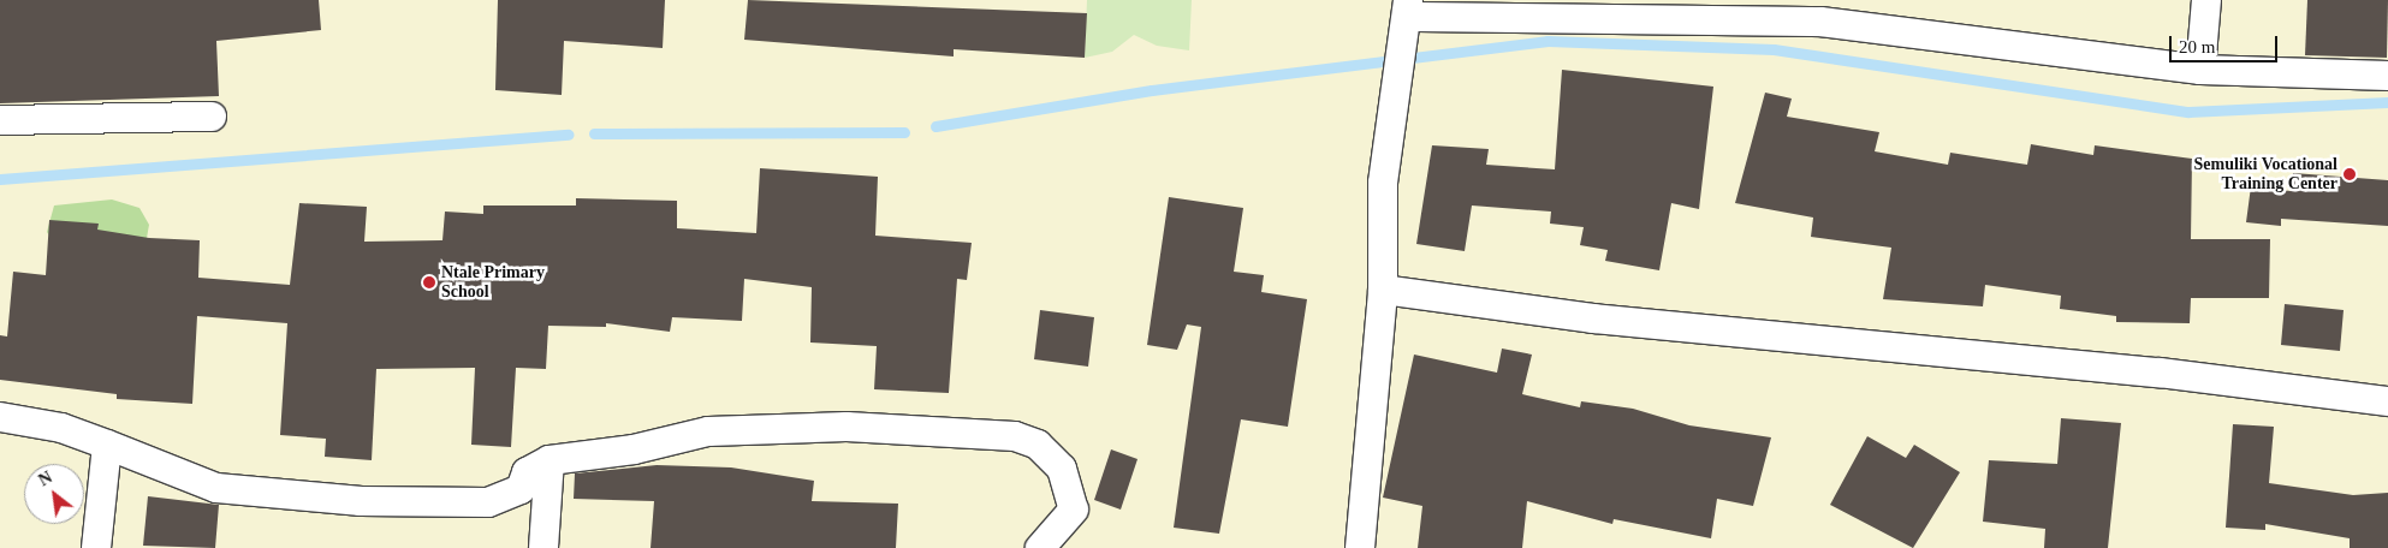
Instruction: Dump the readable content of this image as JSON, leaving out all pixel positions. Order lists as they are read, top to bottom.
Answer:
{
  "places": ["Semuliki Vocational Training Center", "Ntale Primary School"],
  "scale_bar": "20 m",
  "north": "top left"
}
